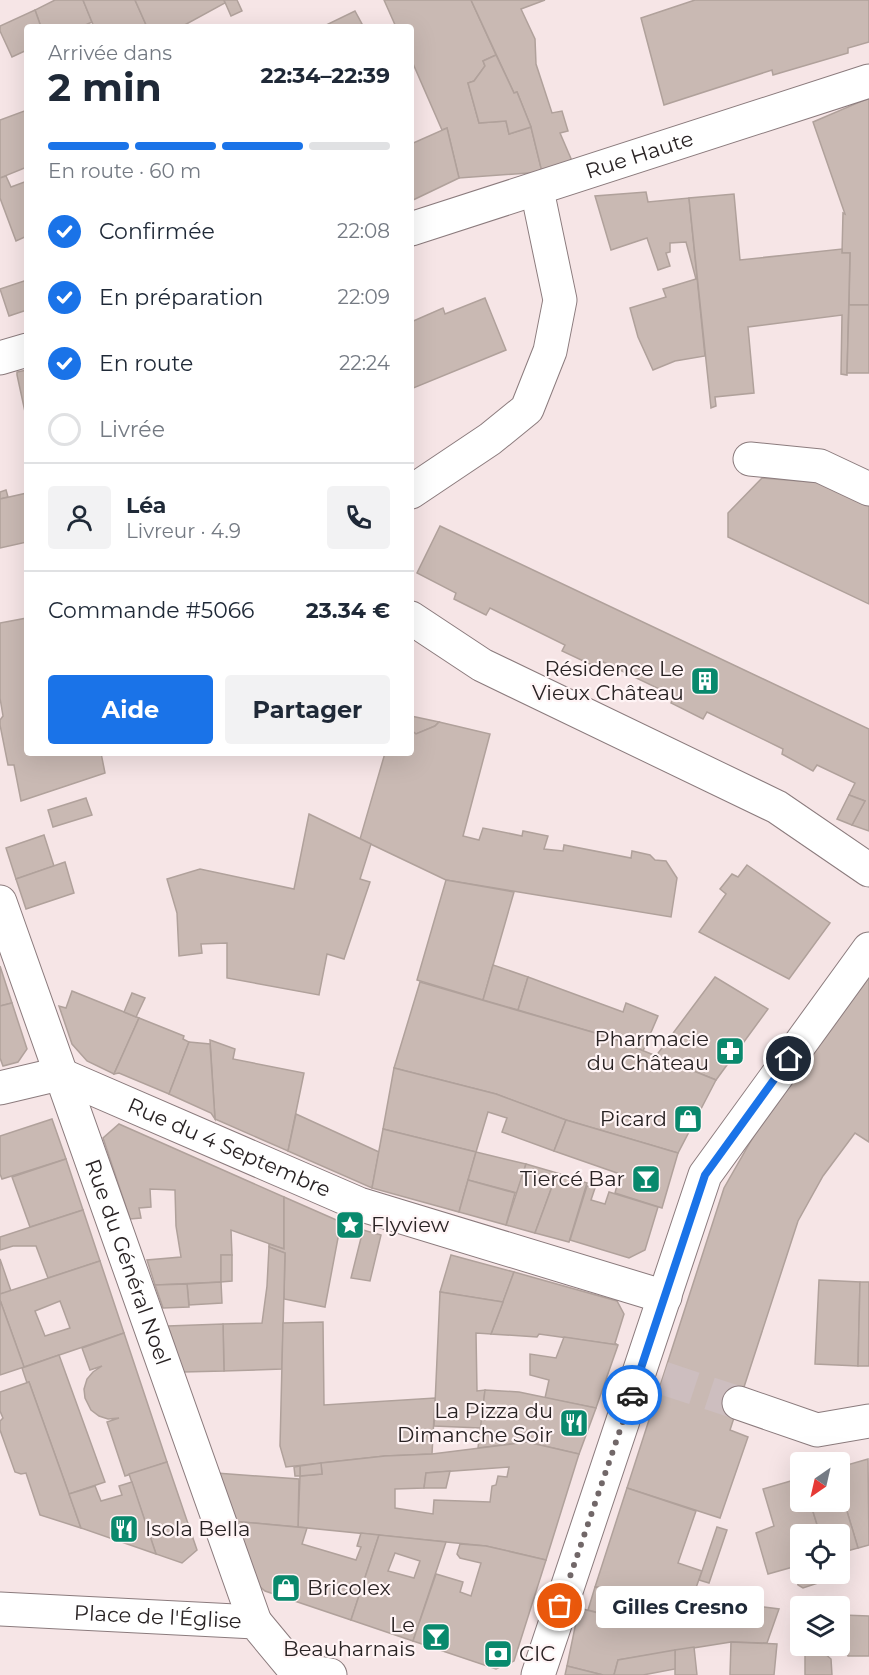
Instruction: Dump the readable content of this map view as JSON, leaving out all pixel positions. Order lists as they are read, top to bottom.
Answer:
{
  "streets": {
    "street": [
      "Rue Haute",
      "Rue du 4 Septembre",
      "Rue du Général Noel",
      "Place de l'Église"
    ]
  },
  "crossings": [
    ["Rue du 4 Septembre", "Rue du Général Noel"],
    ["Rue du Général Noel", "Place de l'Église"]
  ],
  "places": {
    "building": ["Résidence Le Vieux Château"],
    "pharmacy": ["Pharmacie du Château"],
    "shop": ["Picard", "Bricolex"],
    "bar": ["Tiercé Bar", "Le Beauharnais"],
    "place": ["Flyview"],
    "restaurant": ["La Pizza du Dimanche Soir", "Isola Bella"],
    "other": ["Gilles Cresno"],
    "bank": ["CIC"]
  },
  "north": "bottom left",
  "page": {
    "heading": ["2 min", "Arrivée dans", "22:34–22:39"],
    "panel": [
      "Léa",
      "Livreur · 4.9",
      "Commande #5066",
      "23.34 €"
    ],
    "bar": "En route · 60 m",
    "list": [
      ["Confirmée", "22:08"],
      ["En préparation", "22:09"],
      ["En route", "22:24"],
      "Livrée"
    ],
    "buttons": ["Aide", "Partager"],
    "bubble": "Gilles Cresno"
  }
}
